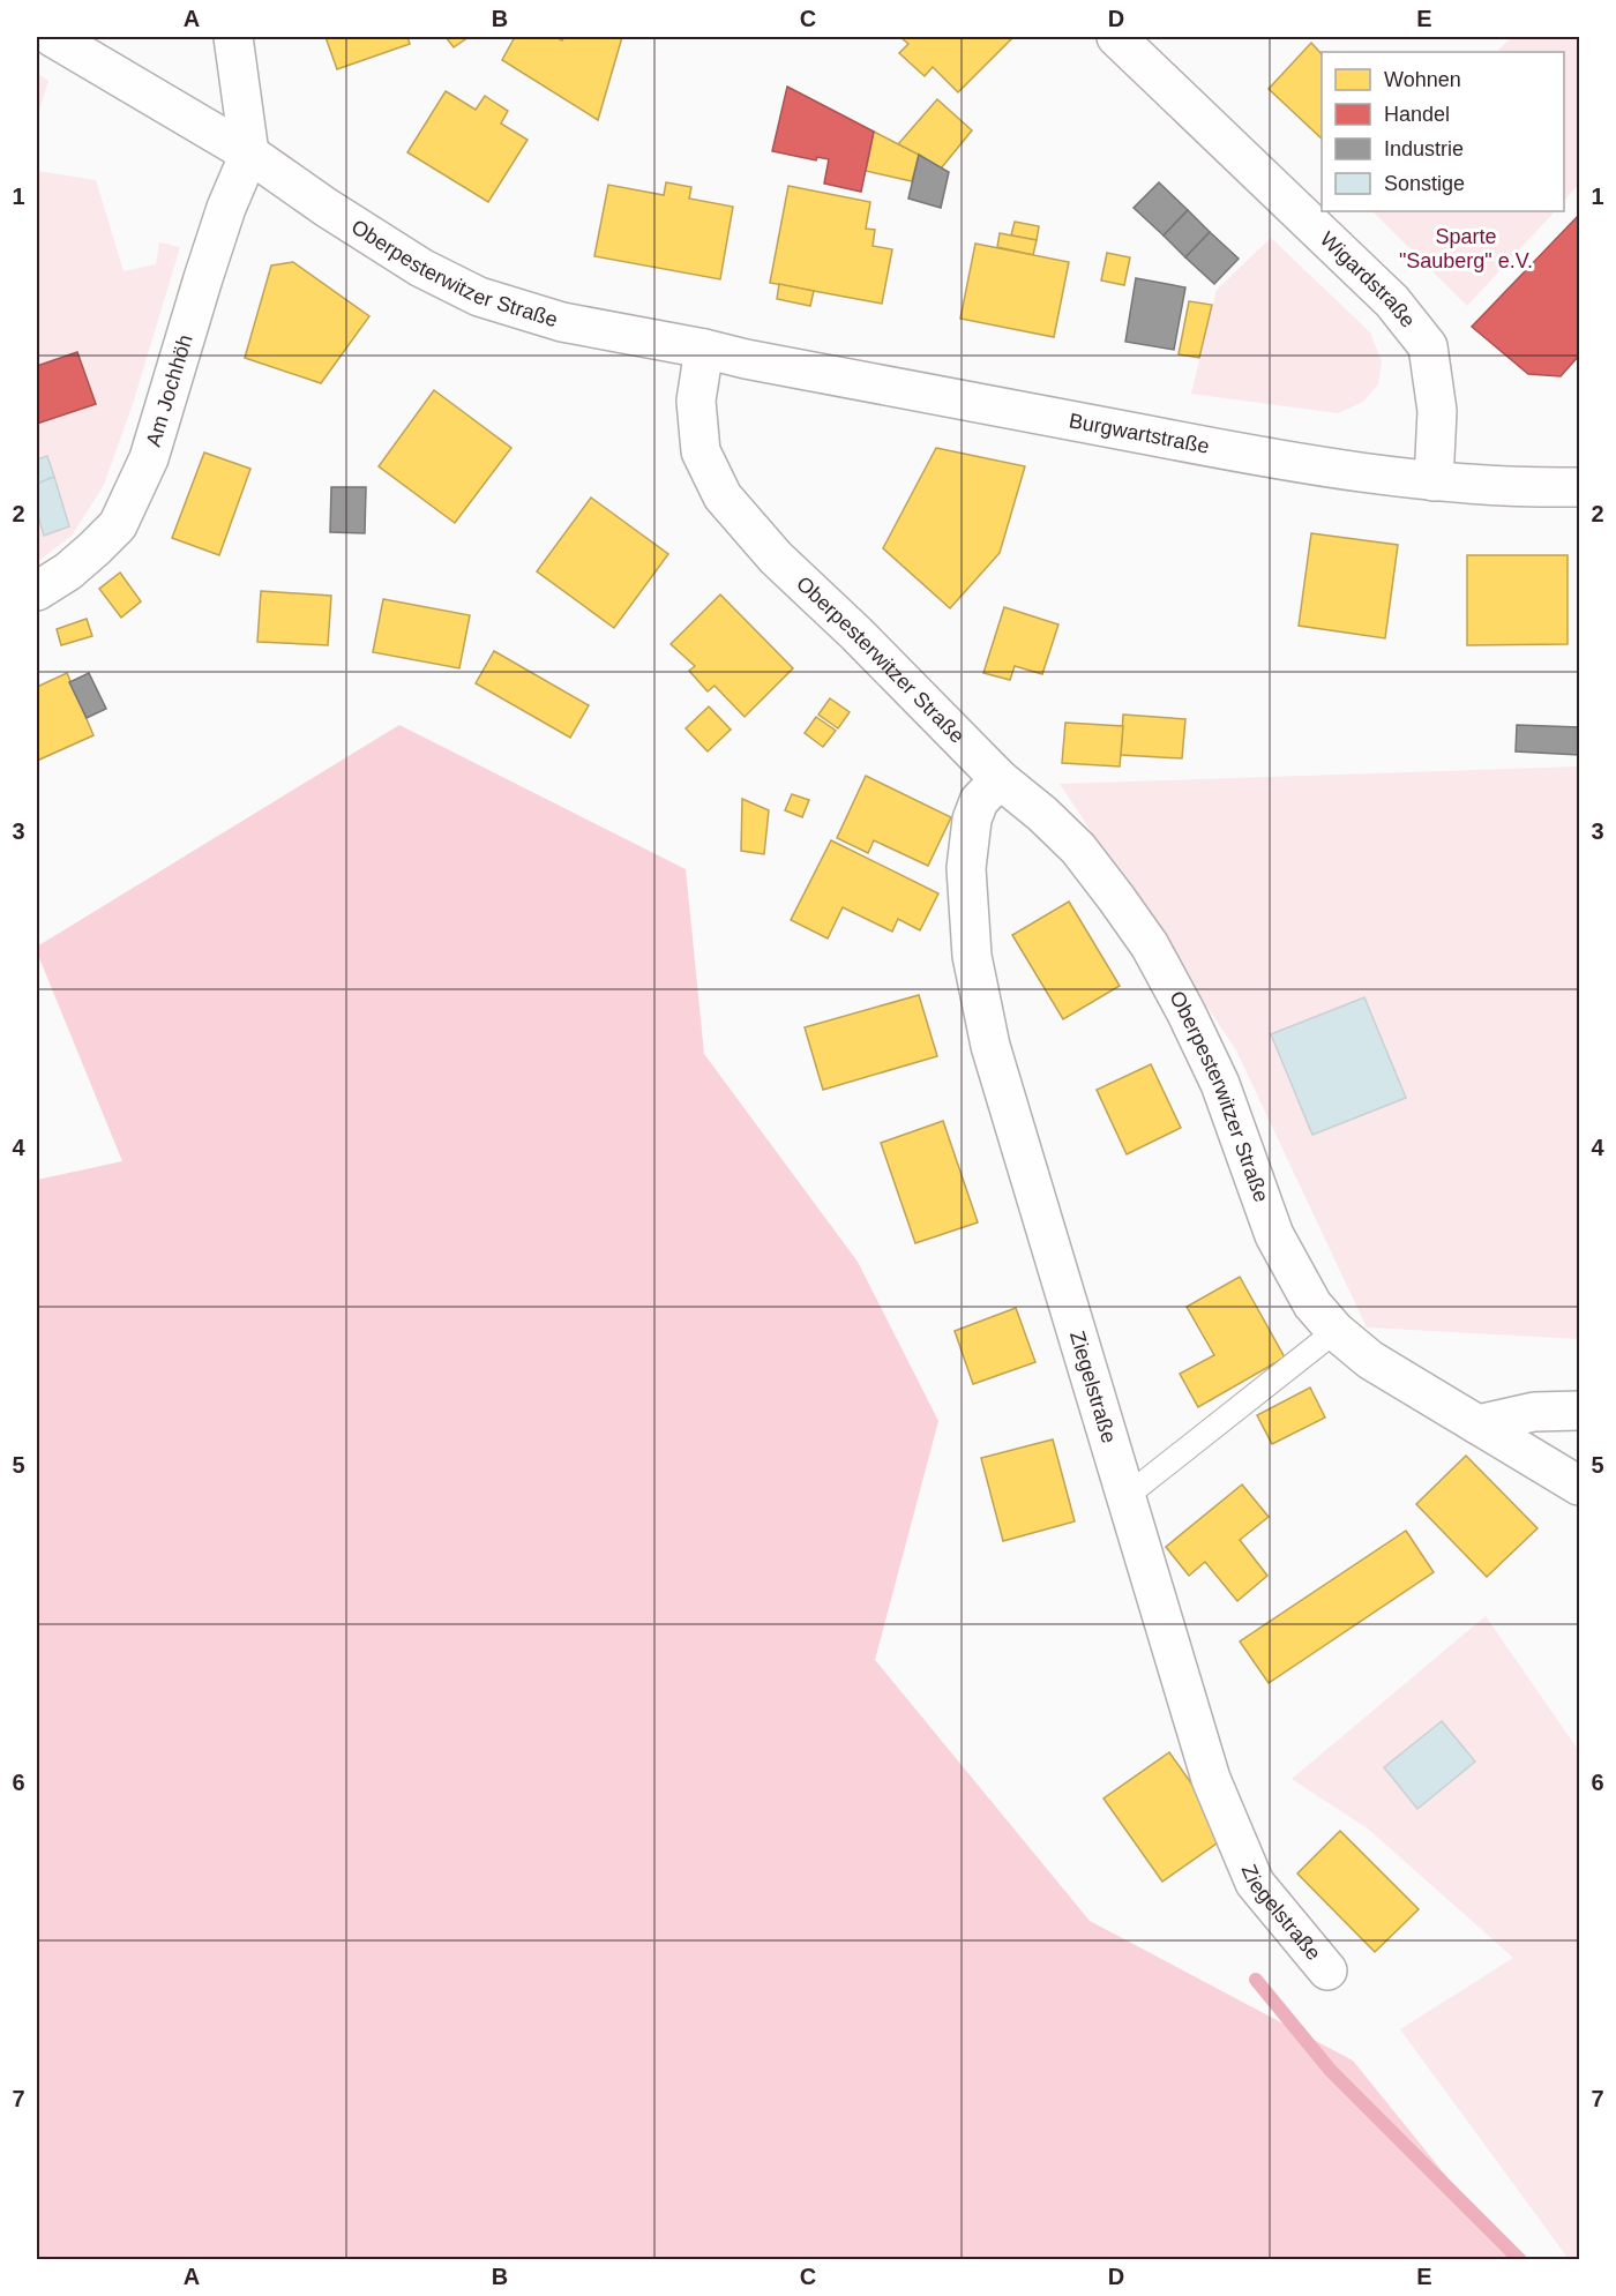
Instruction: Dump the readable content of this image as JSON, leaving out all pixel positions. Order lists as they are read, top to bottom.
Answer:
{
  "streets": {
    "street": [
      "Oberpesterwitzer Straße",
      "Wigardstraße",
      "Am Jochhöh",
      "Burgwartstraße",
      "Ziegelstraße"
    ]
  },
  "crossings": [
    ["Oberpesterwitzer Straße", "Am Jochhöh"],
    ["Oberpesterwitzer Straße", "Burgwartstraße"],
    ["Oberpesterwitzer Straße", "Ziegelstraße"],
    ["Wigardstraße", "Burgwartstraße"]
  ],
  "parks": ["Sparte \"Sauberg\" e.V."],
  "legend": [
    "Wohnen",
    "Handel",
    "Industrie",
    "Sonstige"
  ],
  "grid": {
    "columns": [
      "A",
      "B",
      "C",
      "D",
      "E"
    ],
    "rows": [
      "1",
      "2",
      "3",
      "4",
      "5",
      "6",
      "7"
    ]
  }
}
